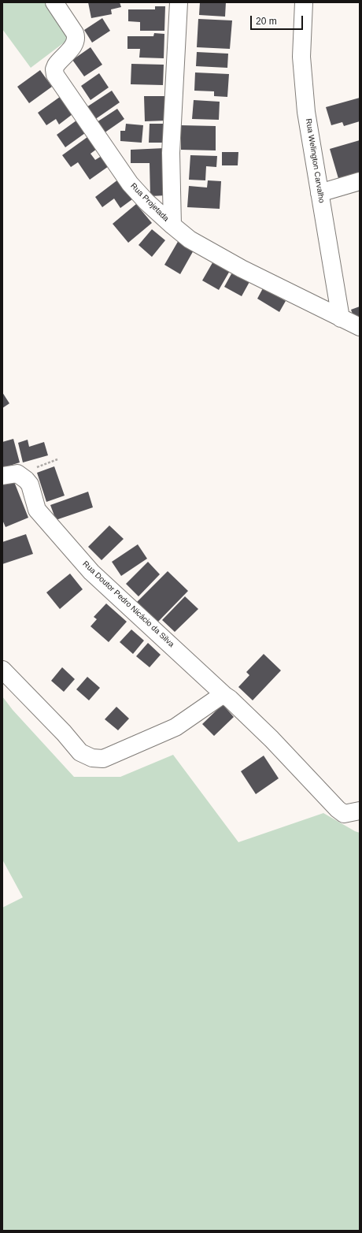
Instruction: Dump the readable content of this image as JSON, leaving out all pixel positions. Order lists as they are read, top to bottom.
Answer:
{
  "streets": {
    "street": ["Rua Welington Carvalho", "Rua Projetada", "Rua Doutor Pedro Nicácio da Silva"]
  },
  "crossings": [
    ["Rua Welington Carvalho", "Rua Projetada"]
  ],
  "scale_bar": "20 m"
}
